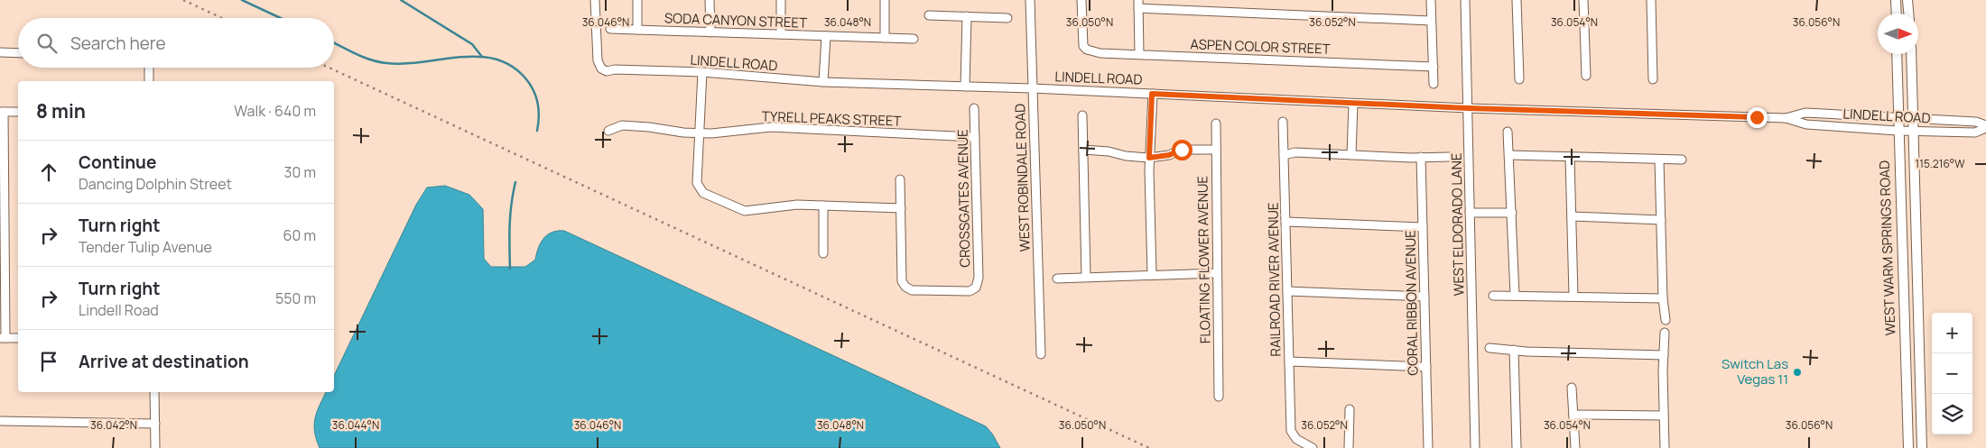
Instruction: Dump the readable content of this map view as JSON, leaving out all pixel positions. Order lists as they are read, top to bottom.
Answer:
{
  "streets": {
    "main road": ["WEST WARM SPRINGS ROAD"],
    "street": [
      "SODA CANYON STREET",
      "ASPEN COLOR STREET",
      "LINDELL ROAD",
      "TYRELL PEAKS STREET",
      "WEST ROBINDALE ROAD",
      "CROSSGATES AVENUE",
      "WEST ELDORADO LANE",
      "FLOATING FLOWER AVENUE",
      "RAILROAD RIVER AVENUE",
      "CORAL RIBBON AVENUE"
    ]
  },
  "crossings": [
    ["LINDELL ROAD", "WEST ROBINDALE ROAD"],
    ["LINDELL ROAD", "WEST ELDORADO LANE"],
    ["LINDELL ROAD", "WEST WARM SPRINGS ROAD"],
    ["TYRELL PEAKS STREET", "CROSSGATES AVENUE"]
  ],
  "places": ["Switch Las Vegas 11"],
  "north": "right",
  "page": {
    "search": "Search here",
    "heading": ["8 min", "Walk · 640 m"],
    "list": [
      ["Continue", "Dancing Dolphin Street", "30 m"],
      ["Turn right", "Tender Tulip Avenue", "60 m"],
      ["Turn right", "Lindell Road", "550 m"],
      "Arrive at destination"
    ],
    "map_buttons": ["+", "−"]
  },
  "coordinates": [
    "36.046°N",
    "36.048°N",
    "36.050°N",
    "36.052°N",
    "36.054°N",
    "36.056°N",
    "115.216°W",
    "36.042°N",
    "36.044°N"
  ]
}
